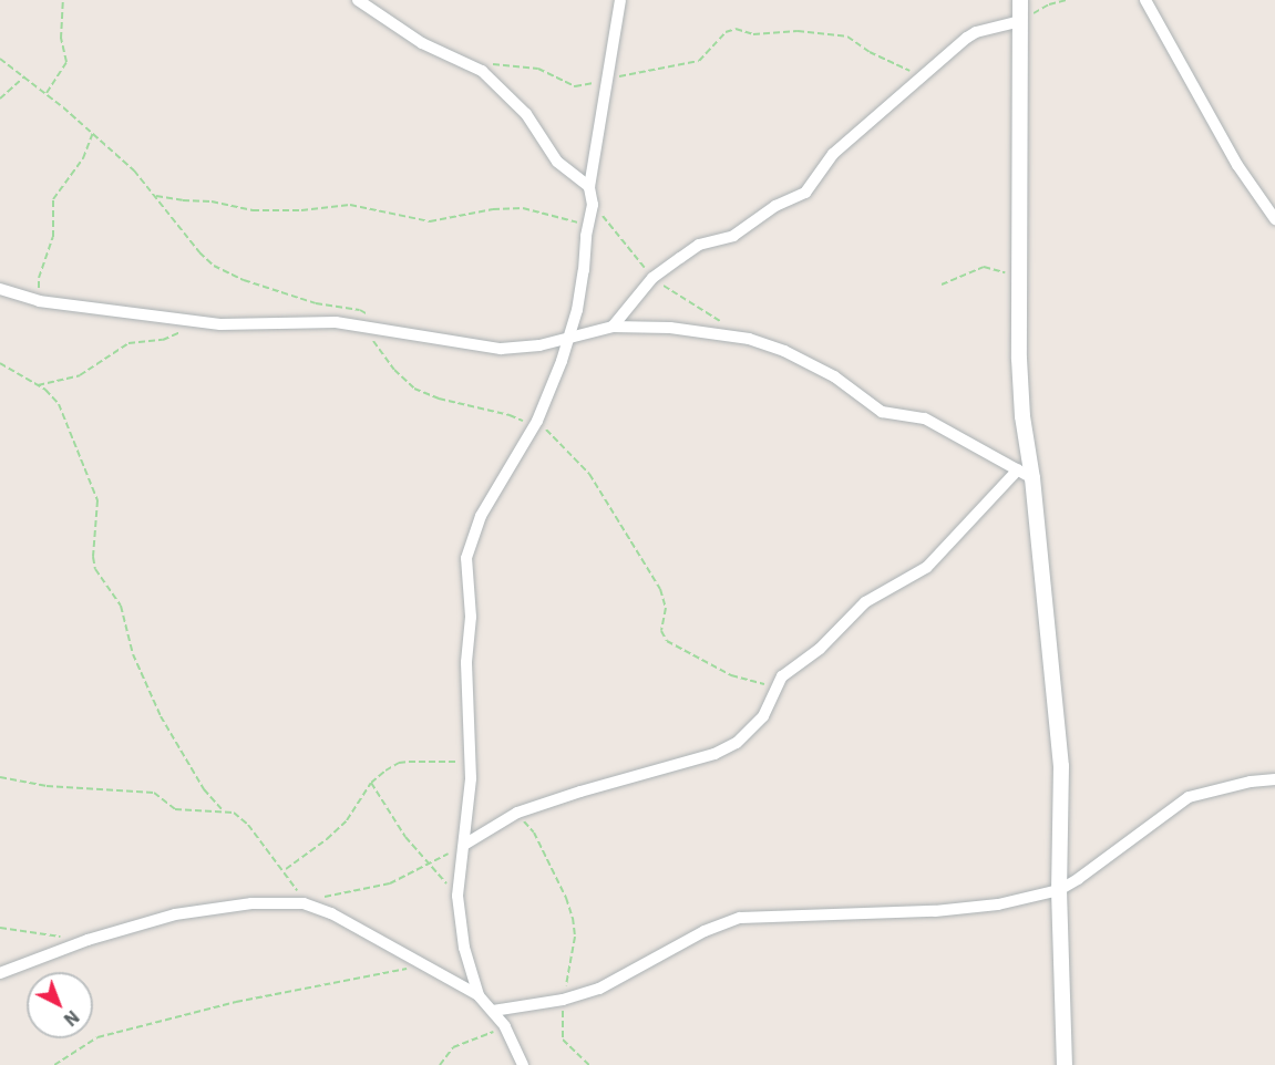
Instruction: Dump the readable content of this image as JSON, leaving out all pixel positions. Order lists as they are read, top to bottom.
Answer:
{
  "north": "bottom right"
}
